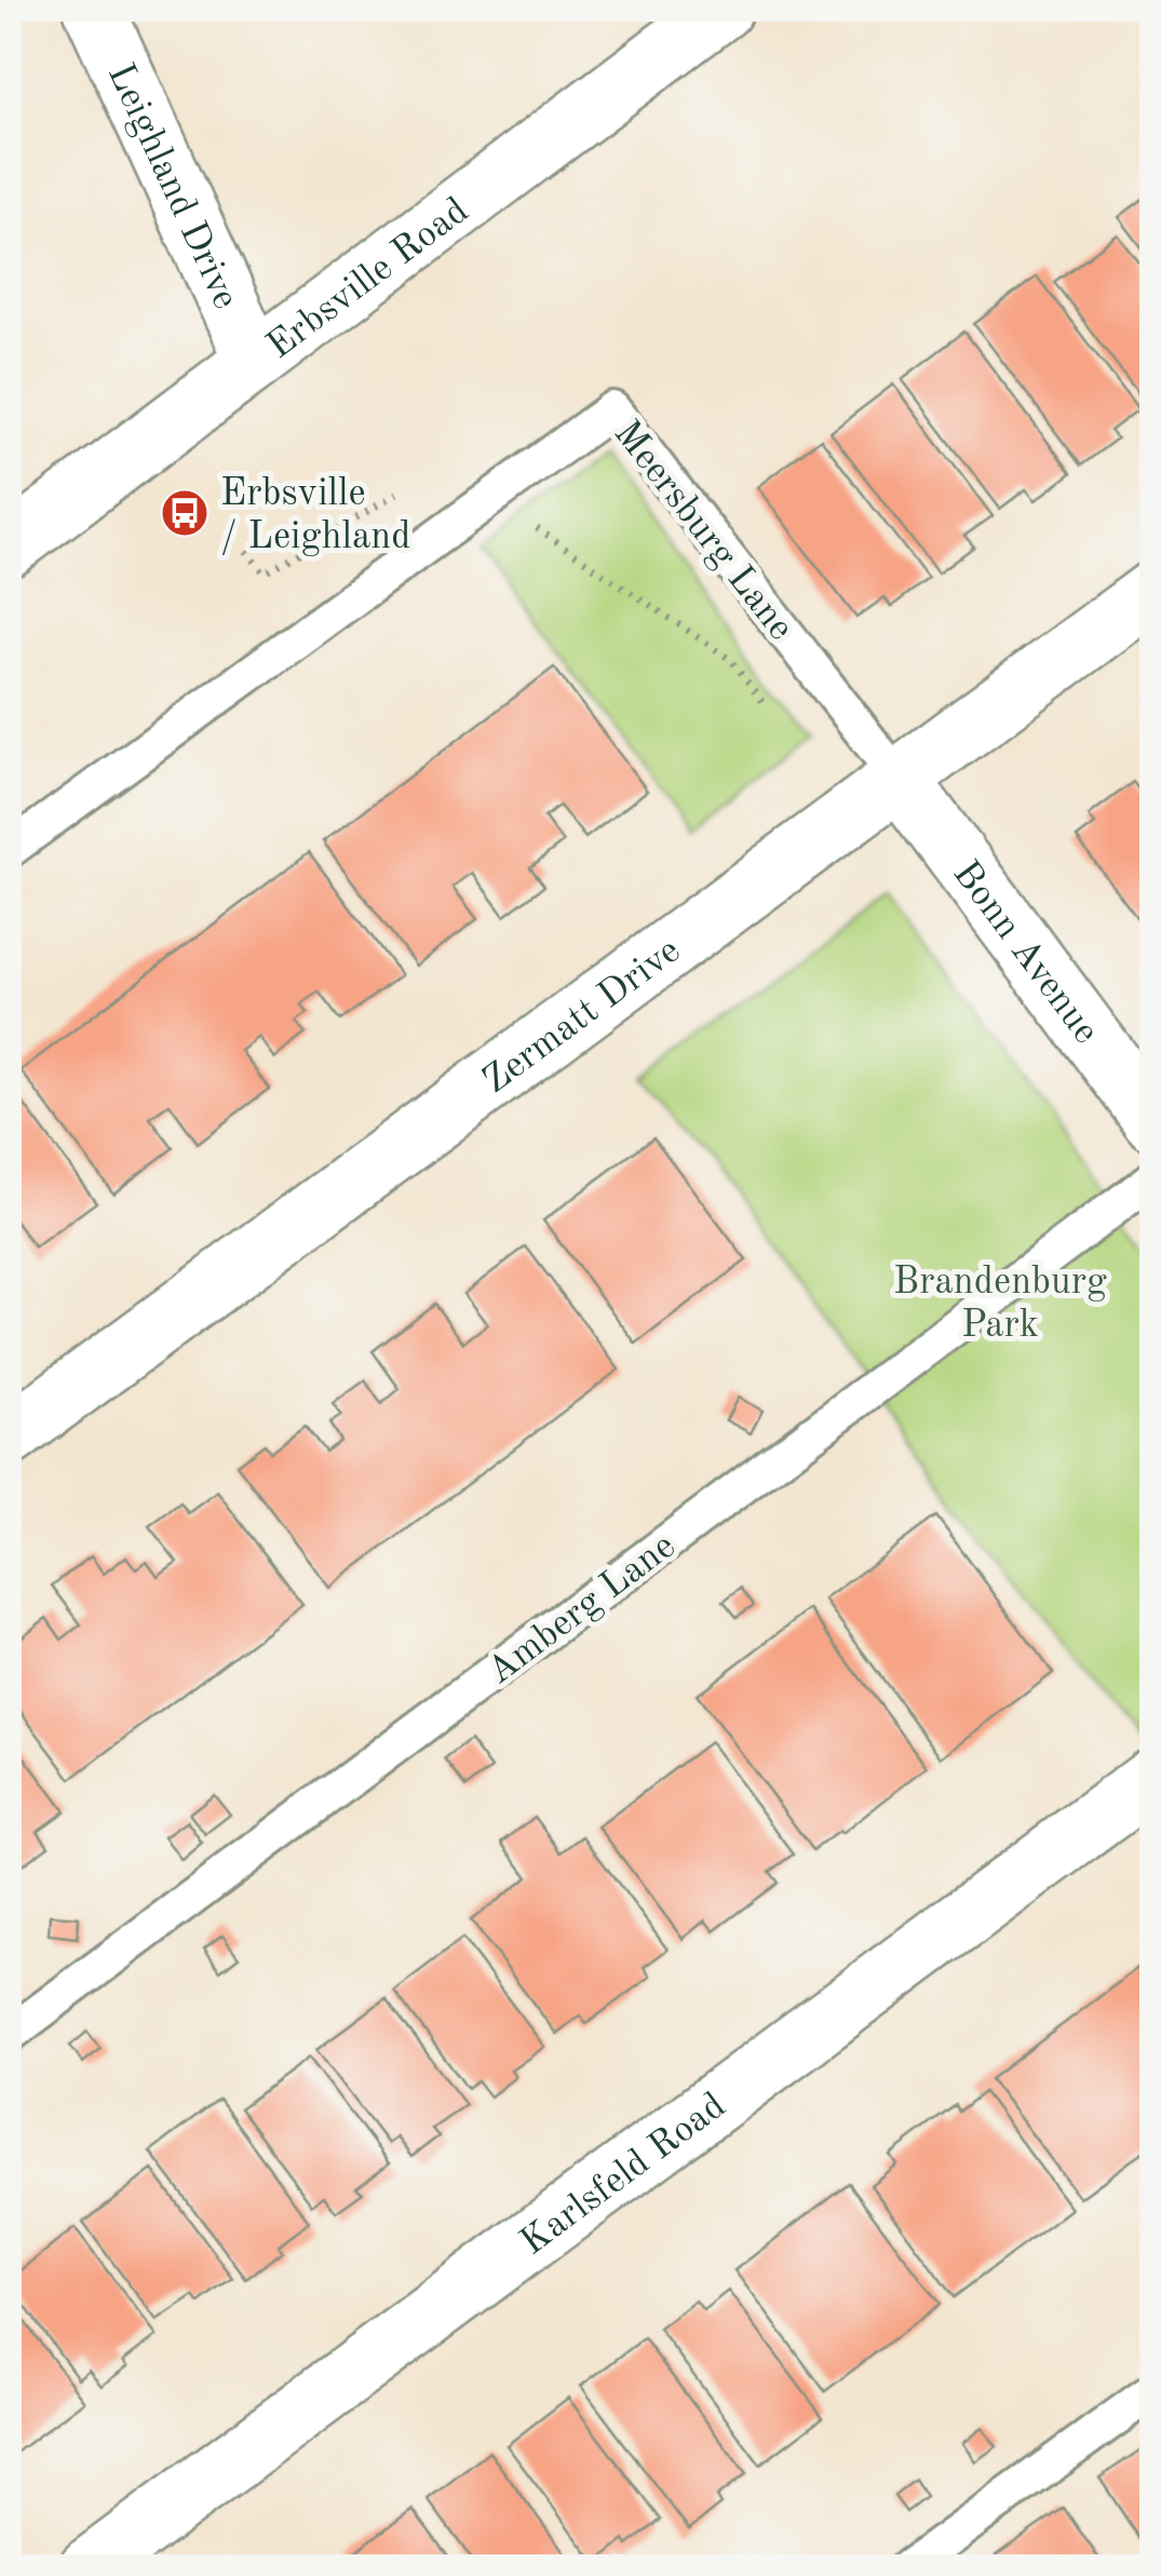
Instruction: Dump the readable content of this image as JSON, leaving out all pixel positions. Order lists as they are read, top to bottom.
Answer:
{
  "streets": {
    "street": [
      "Leighland Drive",
      "Erbsville Road",
      "Bonn Avenue",
      "Zermatt Drive",
      "Karlsfeld Road"
    ],
    "lane": ["Meersburg Lane", "Amberg Lane"]
  },
  "crossings": [
    ["Leighland Drive", "Erbsville Road"],
    ["Meersburg Lane", "Bonn Avenue"],
    ["Meersburg Lane", "Zermatt Drive"],
    ["Bonn Avenue", "Zermatt Drive"]
  ],
  "parks": ["Brandenburg Park"],
  "places": {
    "bus stop": ["Erbsville / Leighland"]
  }
}
